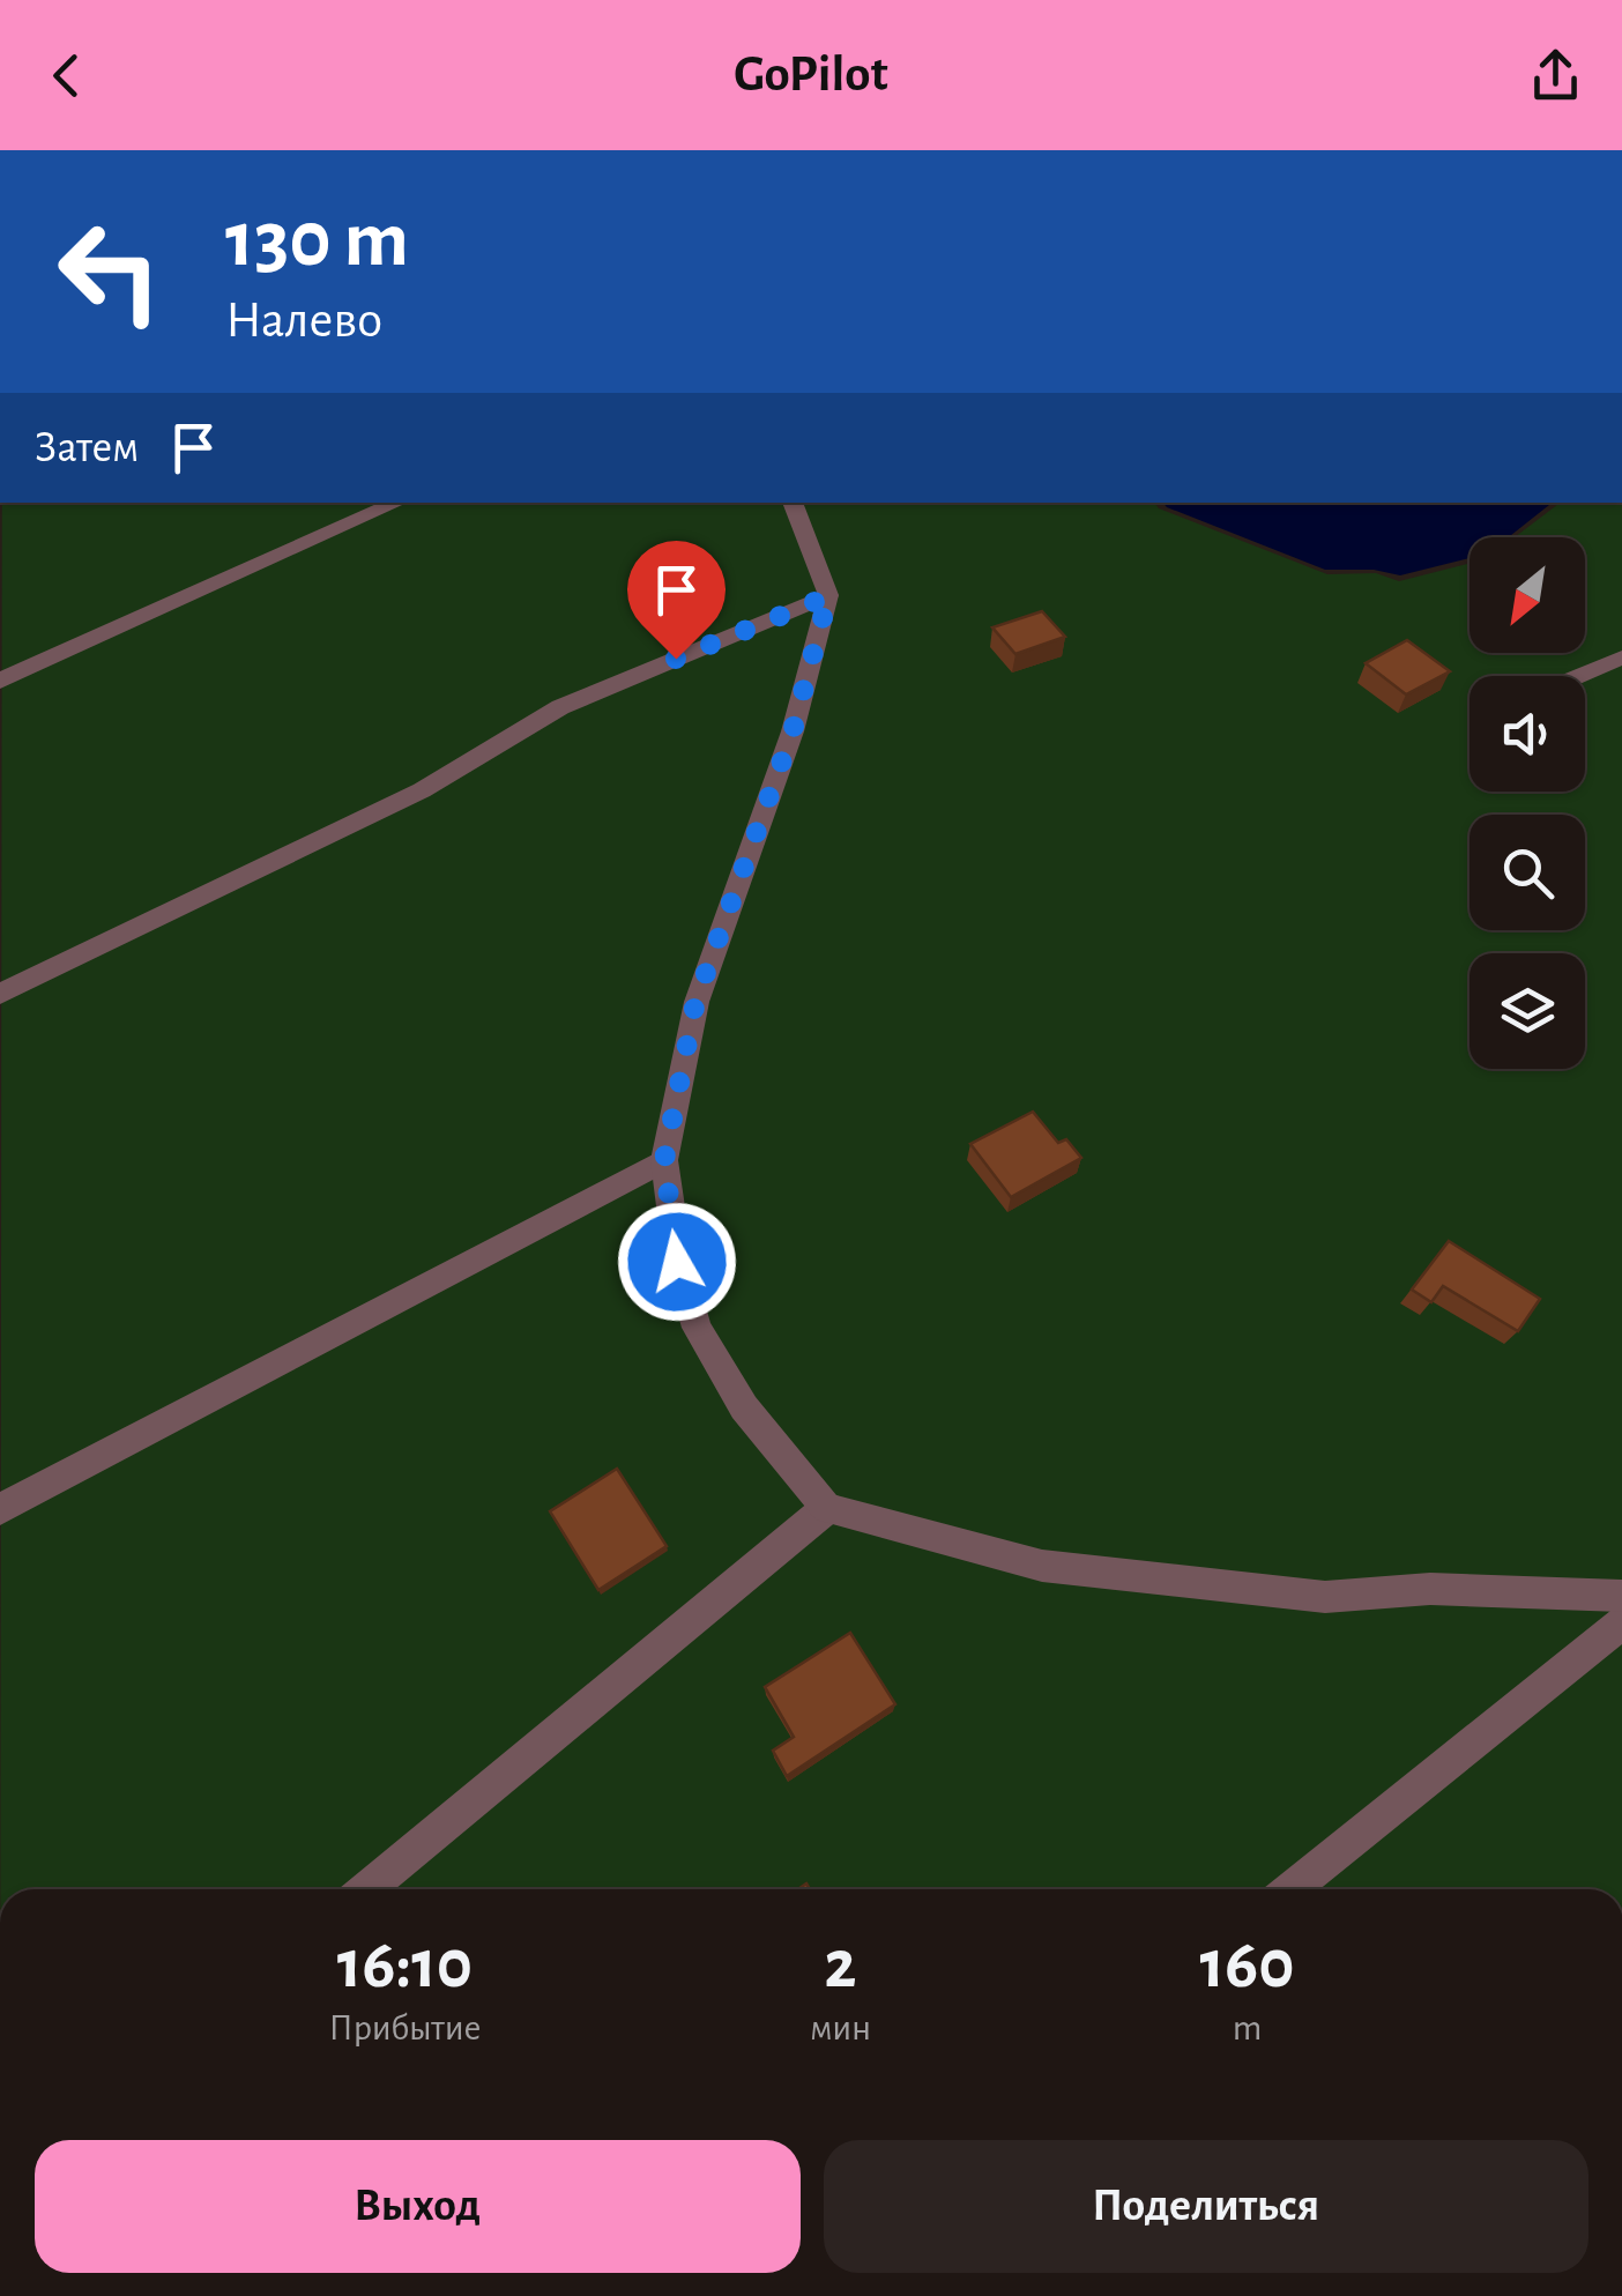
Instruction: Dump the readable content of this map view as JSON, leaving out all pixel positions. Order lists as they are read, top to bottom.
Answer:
{
  "north": "bottom left",
  "page": {
    "header": "GoPilot",
    "turn": ["130 m", "Налево"],
    "then": "Затем",
    "eta": [
      "16:10",
      "Прибытие",
      "2",
      "мин",
      "160",
      "m"
    ],
    "buttons": ["Выход", "Поделиться"]
  }
}
